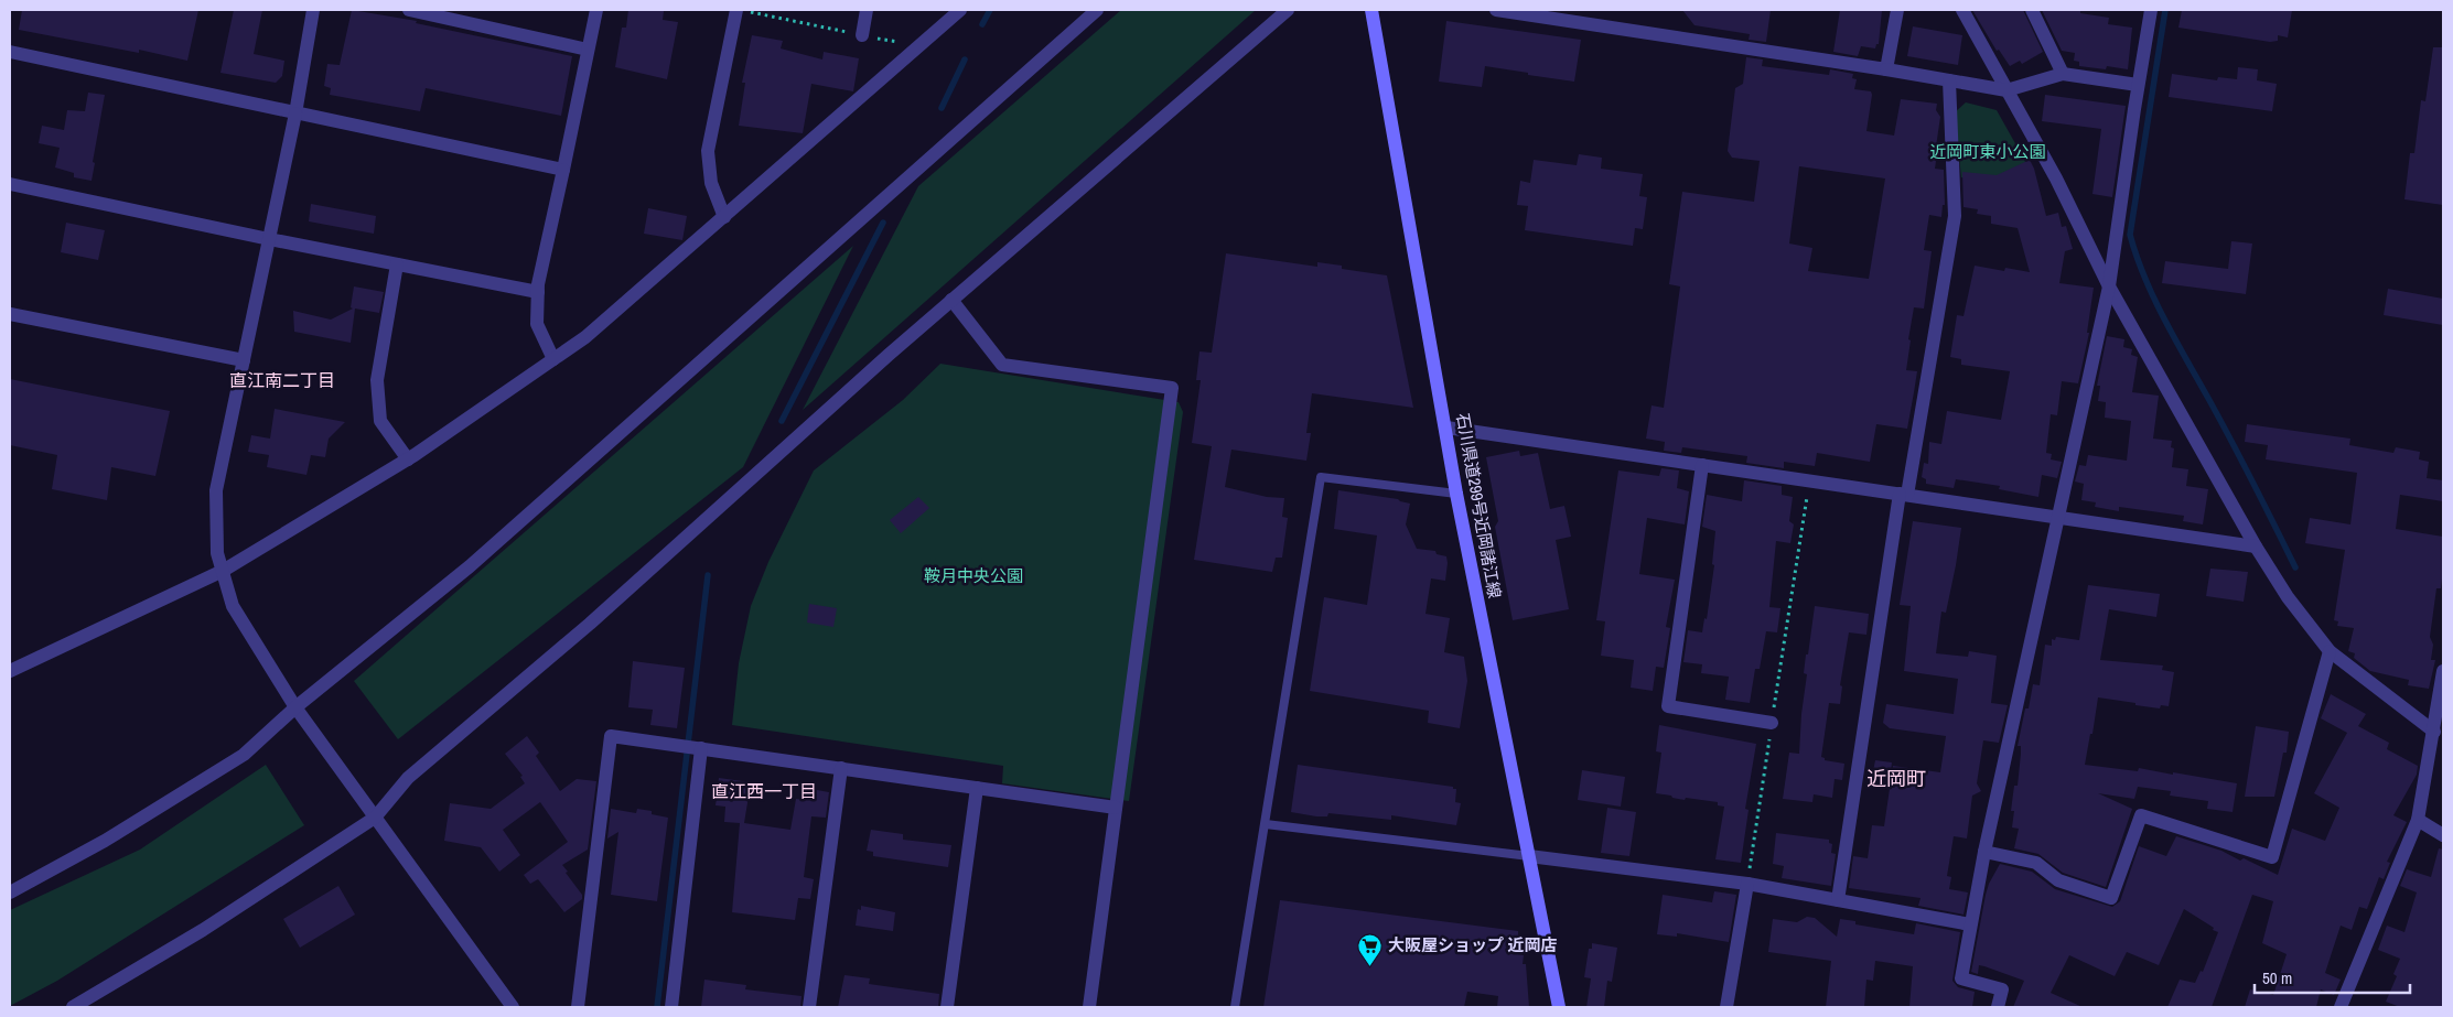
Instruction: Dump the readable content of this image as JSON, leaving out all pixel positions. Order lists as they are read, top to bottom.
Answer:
{
  "streets": {
    "main road": ["石川県道299号近岡諸江線"]
  },
  "districts": ["直江南二丁目", "近岡町", "直江西一丁目"],
  "parks": ["近岡町東小公園", "鞍月中央公園"],
  "places": {
    "supermarket": ["大阪屋ショップ 近岡店"]
  },
  "scale_bar": "50 m"
}
